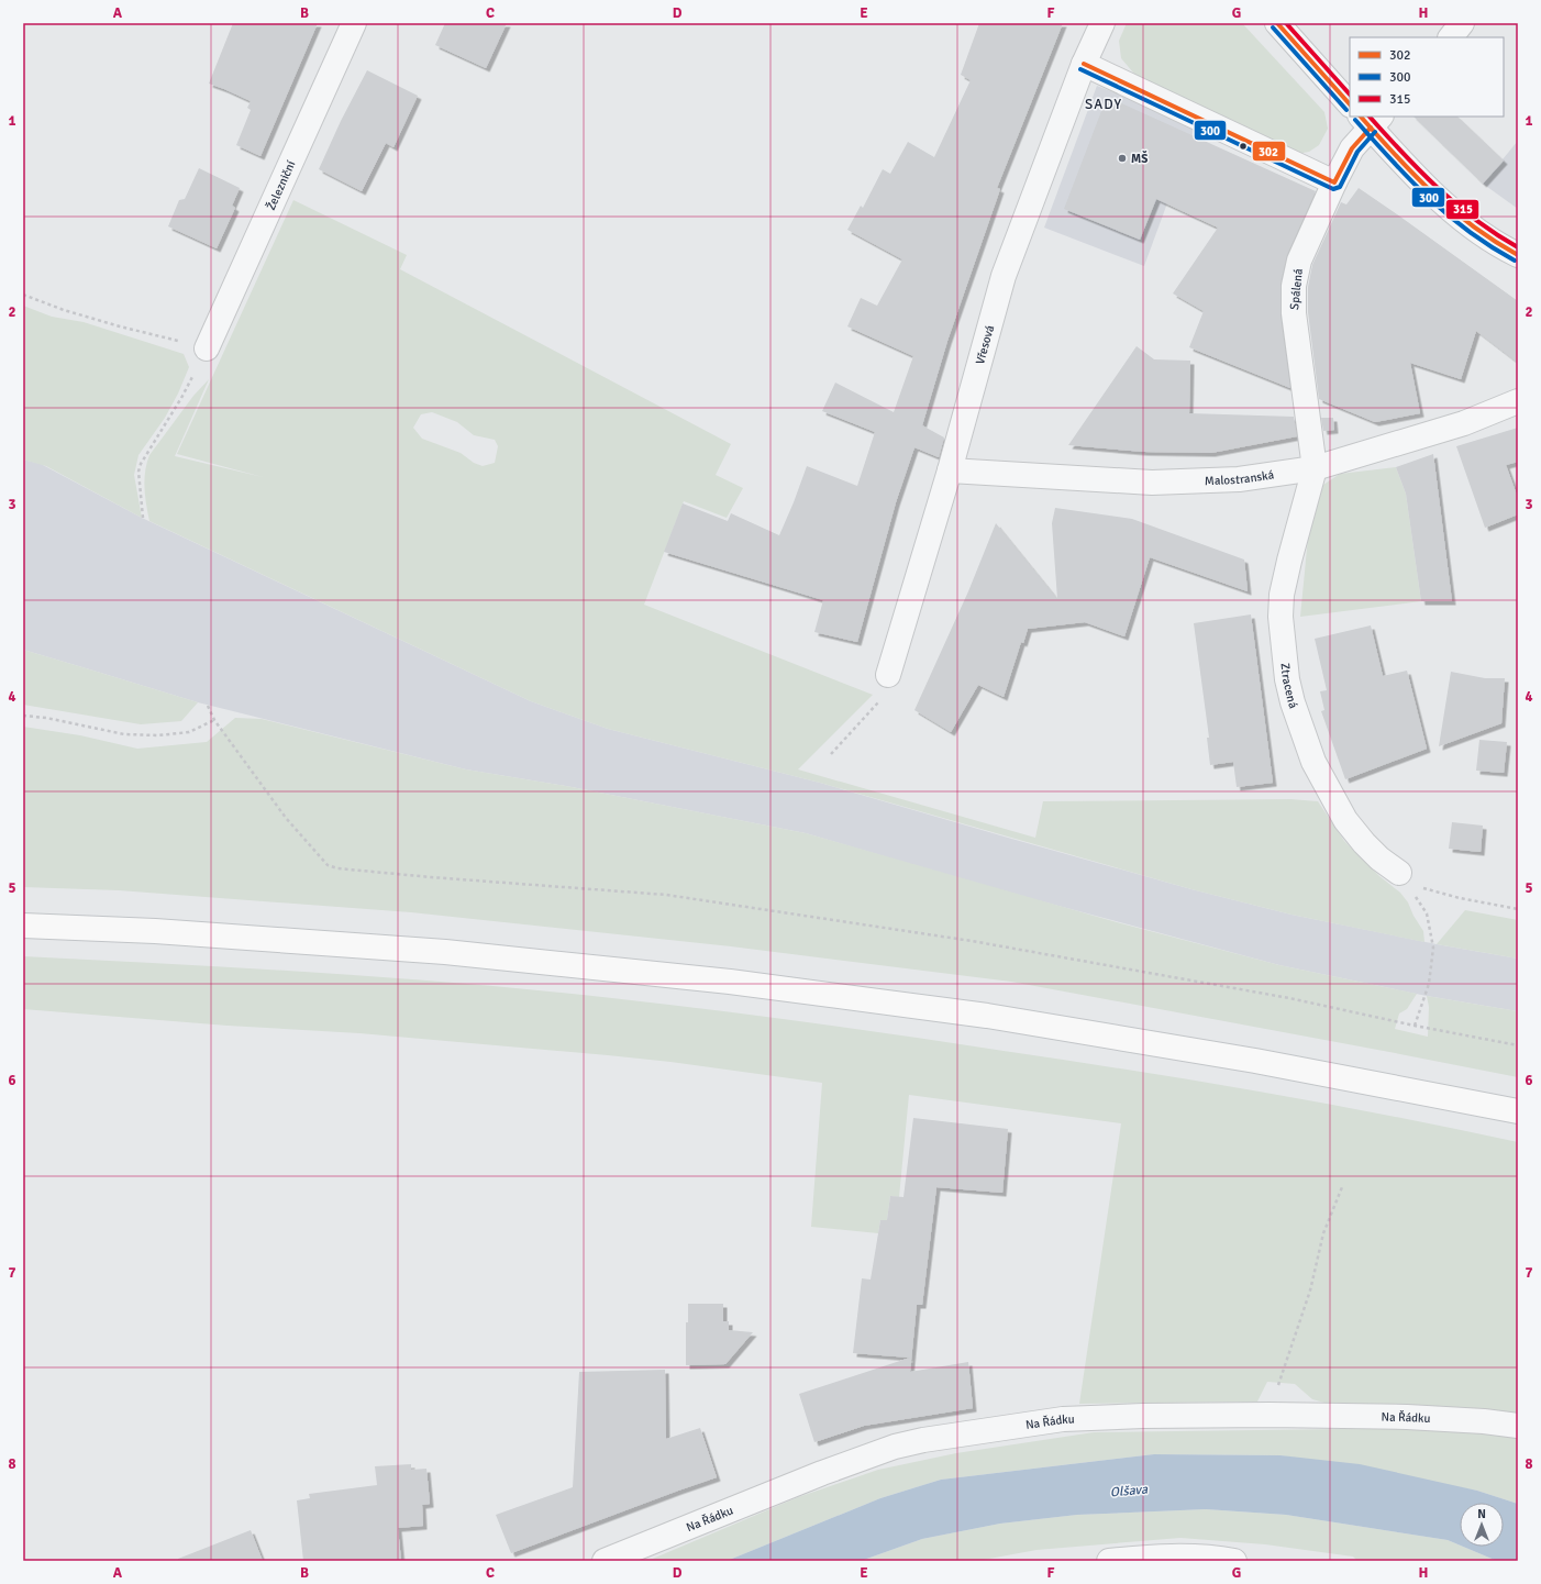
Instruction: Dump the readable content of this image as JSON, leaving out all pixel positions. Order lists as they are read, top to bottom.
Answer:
{
  "streets": {
    "street": [
      "Železniční",
      "Spálená",
      "Vřesová",
      "Malostranská",
      "Ztracená",
      "Na Řádku"
    ]
  },
  "crossings": [
    ["Spálená", "Malostranská"],
    ["Spálená", "Ztracená"],
    ["Vřesová", "Malostranská"],
    ["Malostranská", "Ztracená"]
  ],
  "districts": ["SADY"],
  "water": ["Olšava"],
  "places": ["MŠ"],
  "lines": ["transit line 302", "transit line 315", "transit line 300"],
  "legend": ["302", "300", "315"],
  "north": "top",
  "grid": {
    "columns": [
      "A",
      "B",
      "C",
      "D",
      "E",
      "F",
      "G",
      "H"
    ],
    "rows": [
      "1",
      "2",
      "3",
      "4",
      "5",
      "6",
      "7",
      "8"
    ]
  }
}
